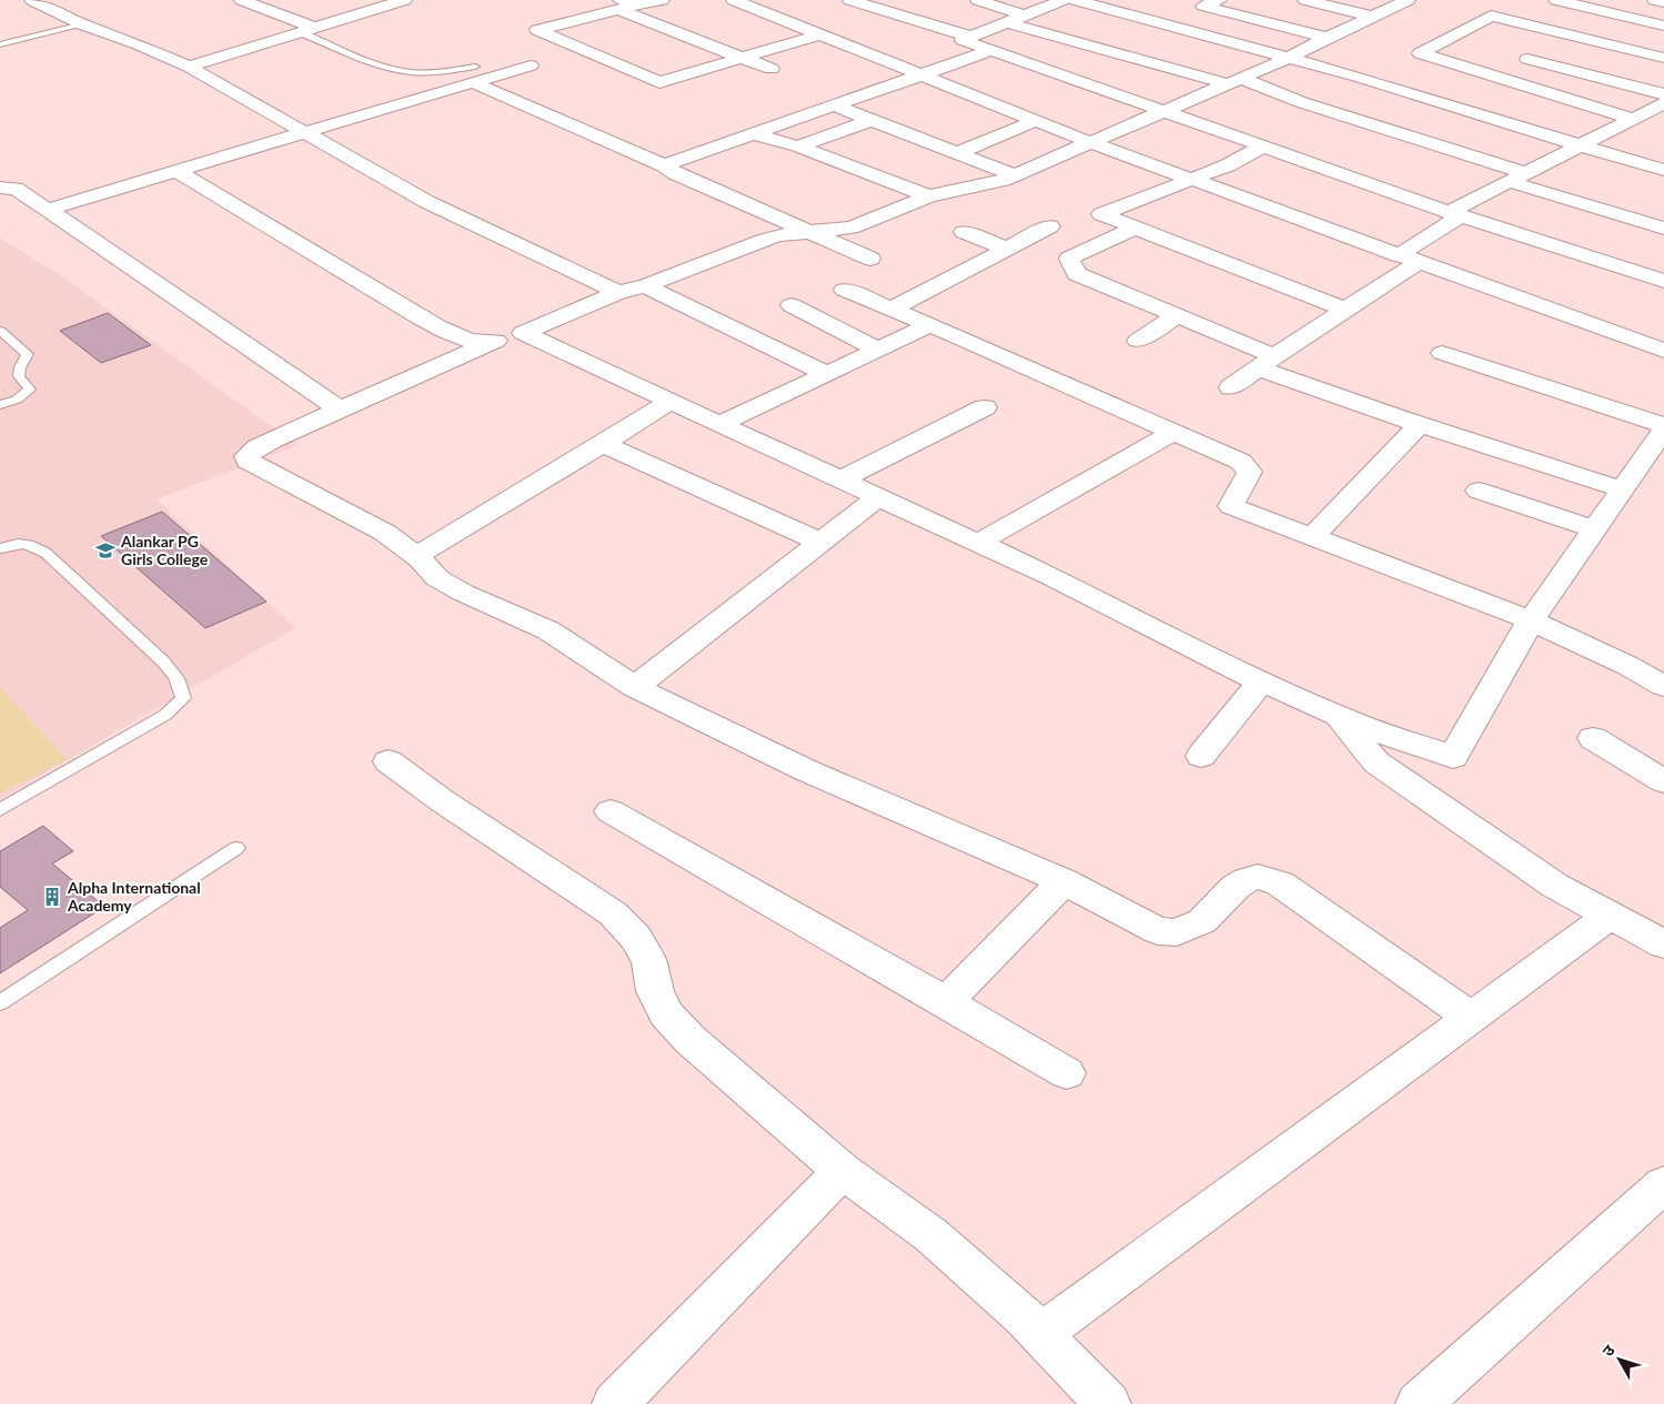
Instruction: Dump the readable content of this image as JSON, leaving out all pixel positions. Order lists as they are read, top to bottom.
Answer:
{
  "places": {
    "school or university": ["Alankar PG Girls College"],
    "building": ["Alpha International Academy"]
  },
  "north": "top left"
}
